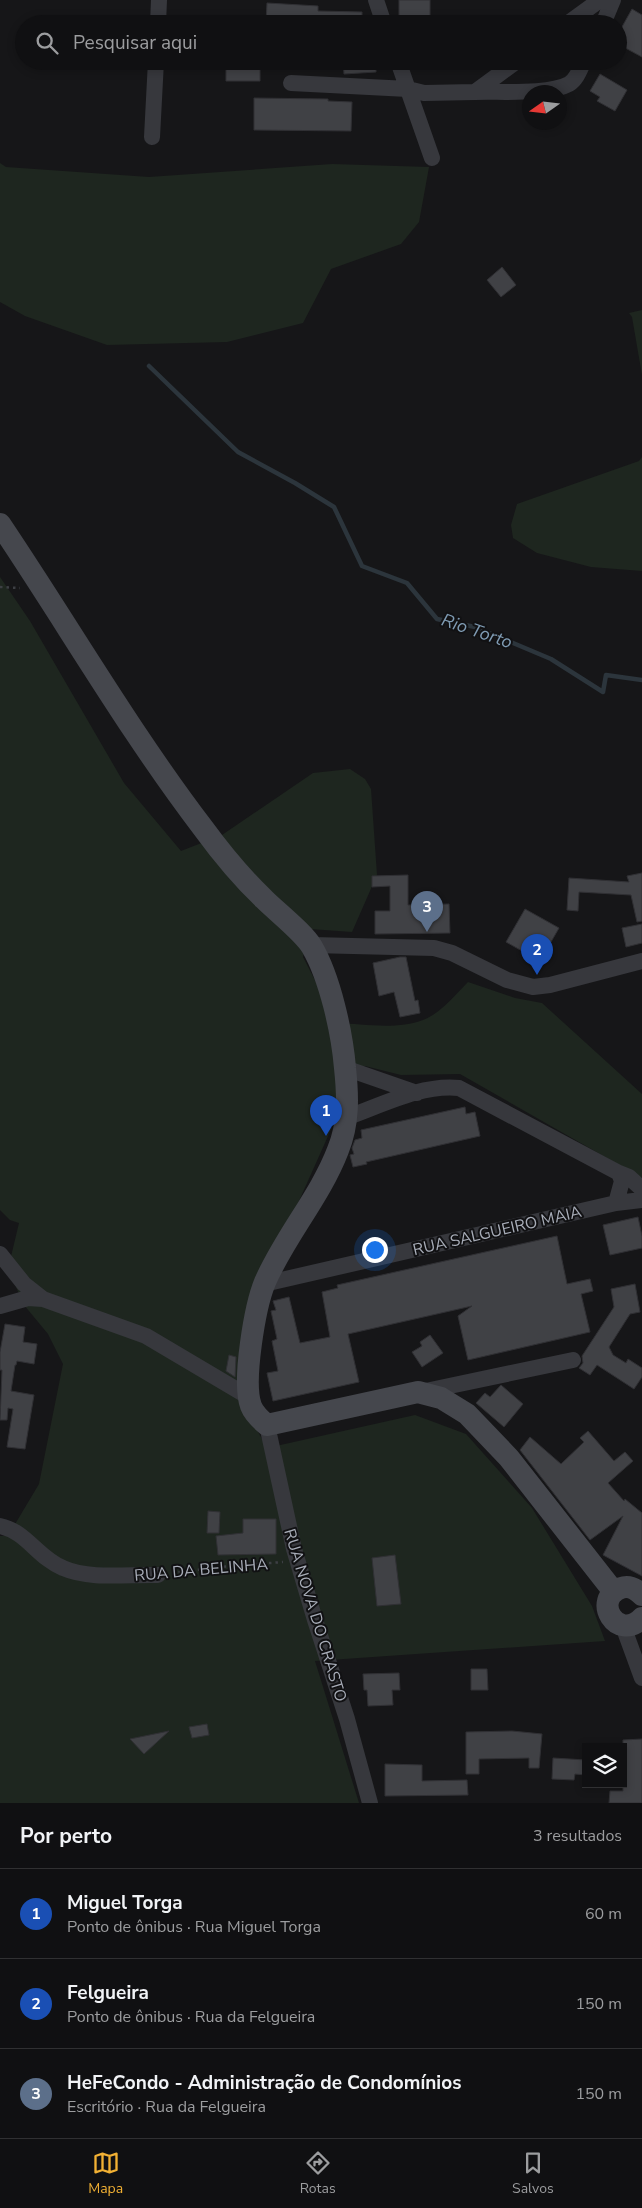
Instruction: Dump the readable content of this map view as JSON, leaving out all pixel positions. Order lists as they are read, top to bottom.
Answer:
{
  "streets": {
    "street": ["RUA SALGUEIRO MAIA", "RUA DA BELINHA", "RUA NOVA DO CRASTO"]
  },
  "crossings": [
    ["RUA DA BELINHA", "RUA NOVA DO CRASTO"]
  ],
  "water": ["Rio Torto"],
  "north": "left",
  "page": {
    "search": "Pesquisar aqui",
    "pins": ["3", "2", "1"],
    "heading": ["Por perto", "3 resultados"],
    "list": [
      {
        "mark": "1",
        "name": "Miguel Torga",
        "note": "Ponto de ônibus · Rua Miguel Torga",
        "value": "60 m"
      },
      {
        "mark": "2",
        "name": "Felgueira",
        "note": "Ponto de ônibus · Rua da Felgueira",
        "value": "150 m"
      },
      {
        "mark": "3",
        "name": "HeFeCondo - Administração de Condomínios",
        "note": "Escritório · Rua da Felgueira",
        "value": "150 m"
      }
    ],
    "nav": ["Mapa", "Rotas", "Salvos"]
  }
}
